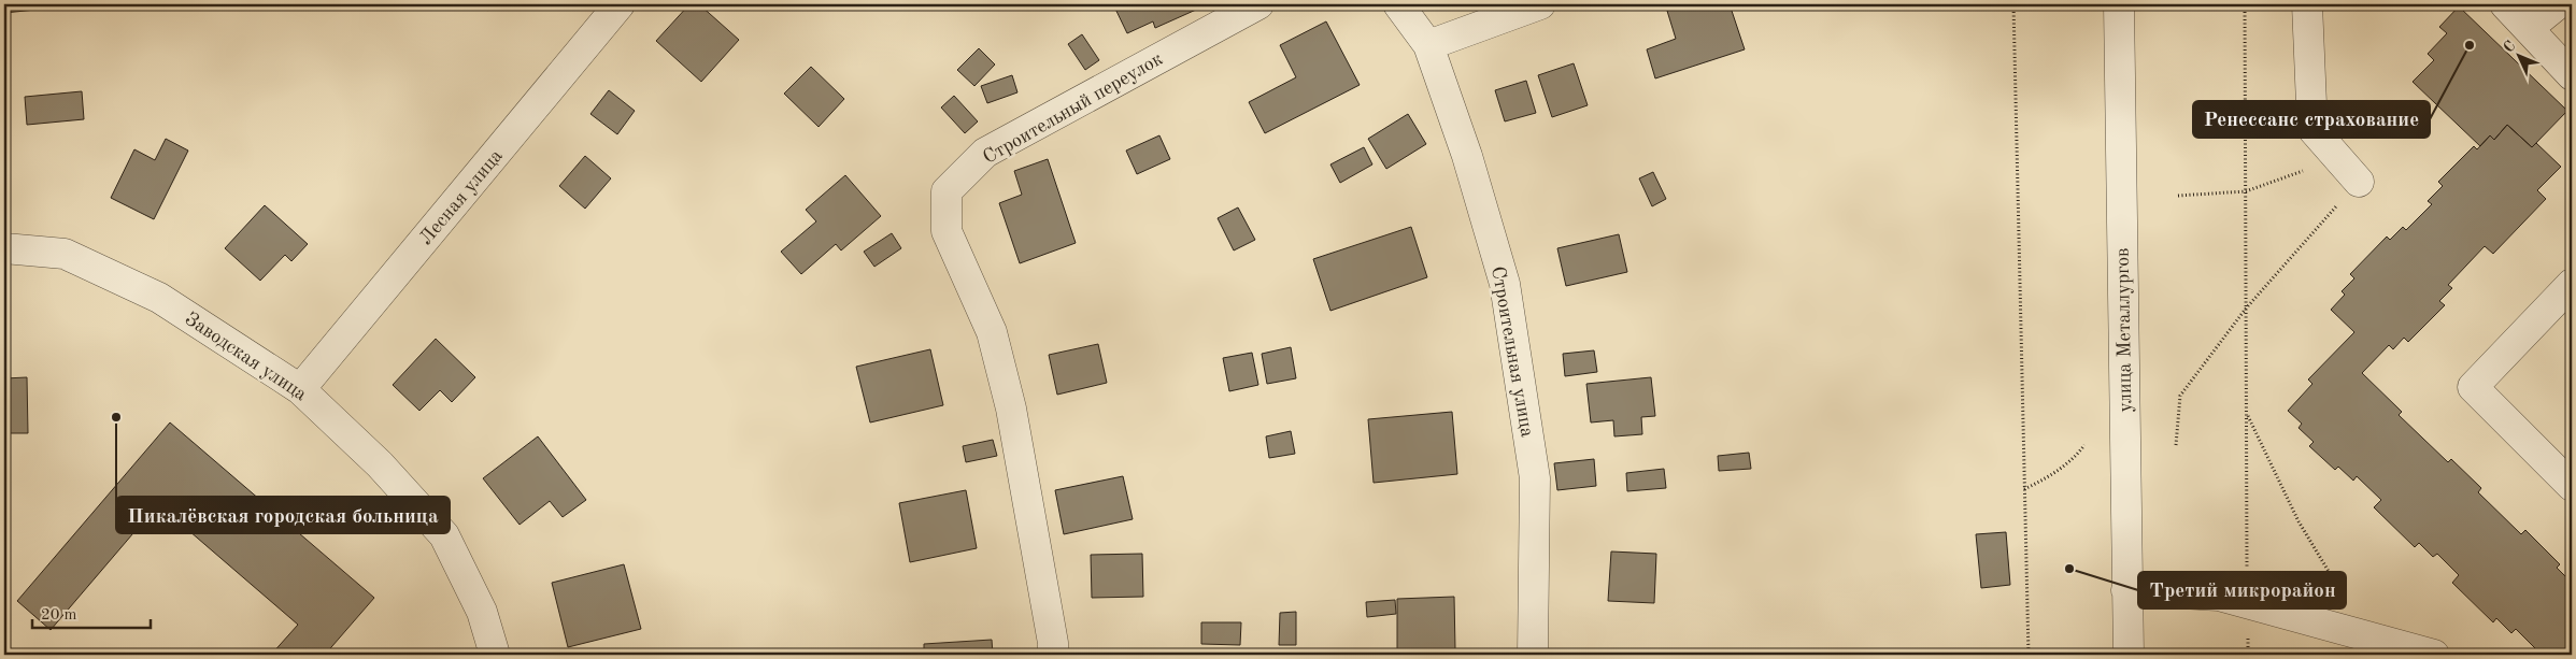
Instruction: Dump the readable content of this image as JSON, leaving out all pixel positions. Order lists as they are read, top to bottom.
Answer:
{
  "streets": {
    "street": [
      "Строительный переулок",
      "Лесная улица",
      "улица Металлургов",
      "Строительная улица",
      "Заводская улица"
    ]
  },
  "crossings": [
    ["Лесная улица", "Заводская улица"]
  ],
  "places": ["Ренессанс страхование", "Пикалёвская городская больница", "Третий микрорайон"],
  "scale_bar": "20 m",
  "north": "top left"
}
